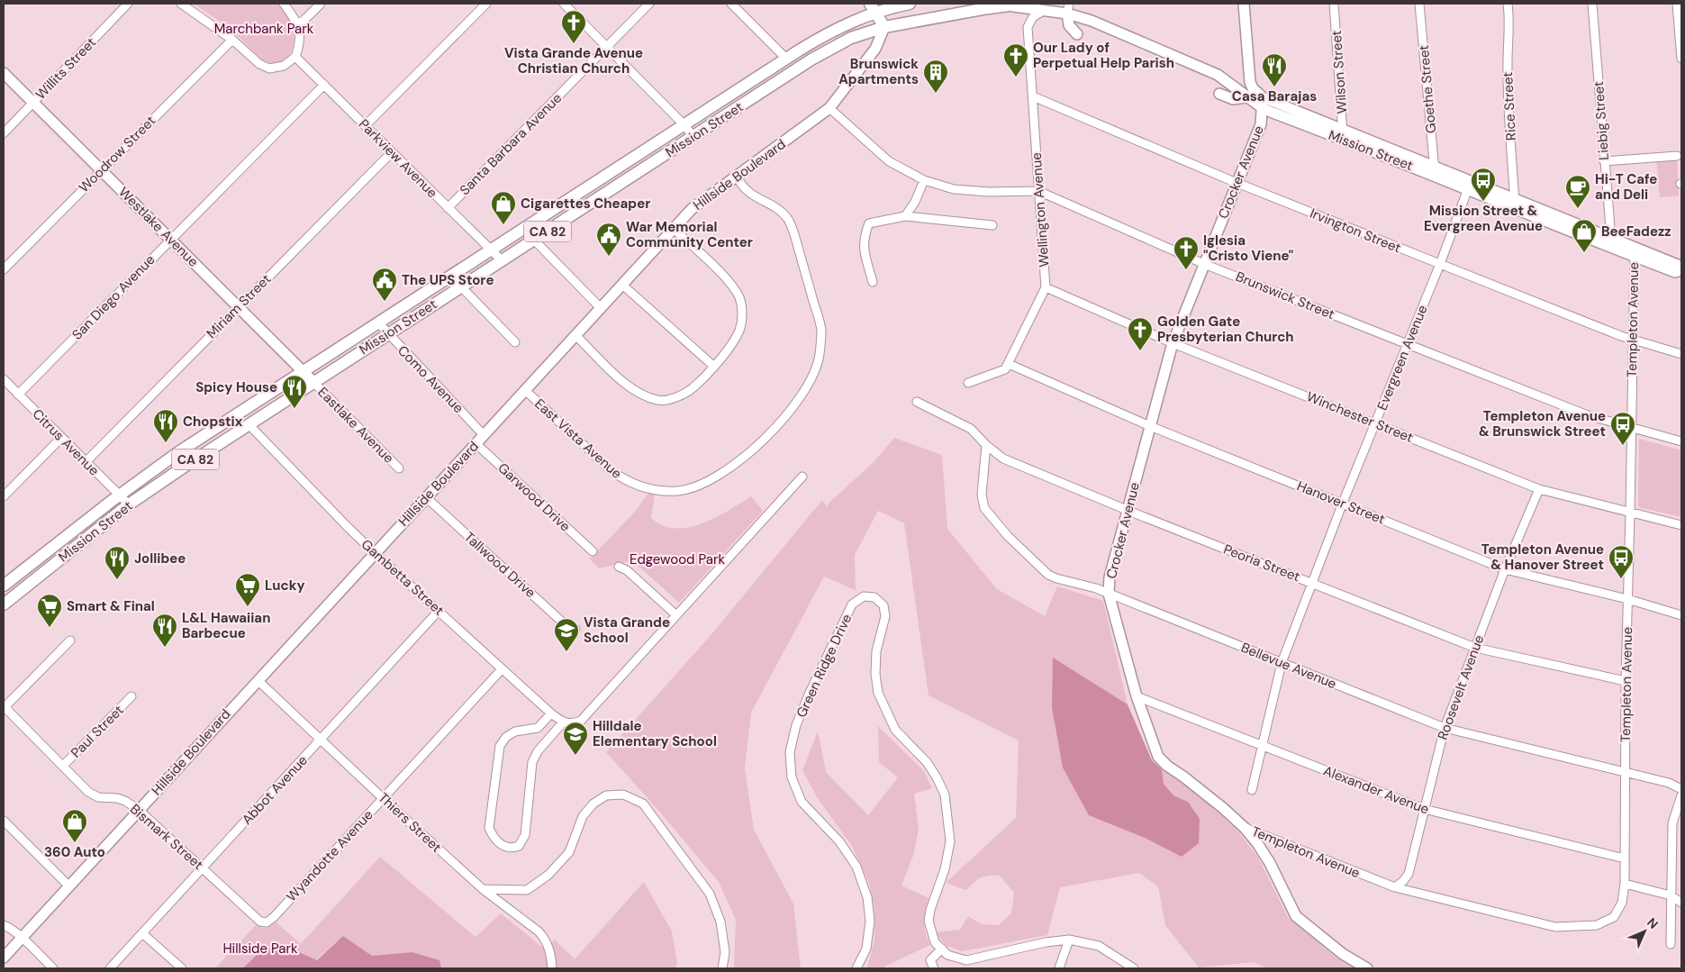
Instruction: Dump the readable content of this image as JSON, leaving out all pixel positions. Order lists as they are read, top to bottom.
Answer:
{
  "streets": {
    "main road": [
      "Mission Street",
      "Crocker Avenue",
      "Hillside Boulevard",
      "Westlake Avenue",
      "CA 82"
    ],
    "street": [
      "Willits Street",
      "Wilson Street",
      "Goethe Street",
      "Rice Street",
      "Liebig Street",
      "Santa Barbara Avenue",
      "Woodrow Street",
      "Parkview Avenue",
      "Wellington Avenue",
      "Irvington Street",
      "Brunswick Street",
      "San Diego Avenue",
      "Miriam Street",
      "Templeton Avenue",
      "Evergreen Avenue",
      "Como Avenue",
      "Winchester Street",
      "Eastlake Avenue",
      "East Vista Avenue",
      "Citrus Avenue",
      "Garwood Drive",
      "Hanover Street",
      "Peoria Street",
      "Tallwood Drive",
      "Gambetta Street",
      "Green Ridge Drive",
      "Bellevue Avenue",
      "Roosevelt Avenue",
      "Paul Street",
      "Abbot Avenue",
      "Alexander Avenue",
      "Thiers Street",
      "Bismark Street",
      "Wyandotte Avenue"
    ]
  },
  "crossings": [
    ["Willits Street", "Westlake Avenue"],
    ["Wilson Street", "Mission Street"],
    ["Goethe Street", "Mission Street"],
    ["Rice Street", "Mission Street"],
    ["Liebig Street", "Mission Street"],
    ["Mission Street", "Parkview Avenue"],
    ["Mission Street", "Crocker Avenue"],
    ["Mission Street", "Hillside Boulevard"],
    ["Mission Street", "Wellington Avenue"],
    ["Mission Street", "Westlake Avenue"],
    ["Mission Street", "Templeton Avenue"],
    ["Mission Street", "Evergreen Avenue"],
    ["Mission Street", "Como Avenue"],
    ["Mission Street", "Eastlake Avenue"],
    ["Mission Street", "Citrus Avenue"],
    ["Mission Street", "Gambetta Street"],
    ["Santa Barbara Avenue", "Parkview Avenue"],
    ["Woodrow Street", "Westlake Avenue"],
    ["Parkview Avenue", "San Diego Avenue"],
    ["Parkview Avenue", "Miriam Street"],
    ["Crocker Avenue", "Irvington Street"],
    ["Crocker Avenue", "Brunswick Street"],
    ["Crocker Avenue", "Templeton Avenue"],
    ["Crocker Avenue", "Winchester Street"],
    ["Crocker Avenue", "Hanover Street"],
    ["Crocker Avenue", "Peoria Street"],
    ["Crocker Avenue", "Bellevue Avenue"],
    ["Crocker Avenue", "Alexander Avenue"],
    ["Hillside Boulevard", "Brunswick Street"],
    ["Hillside Boulevard", "Como Avenue"],
    ["Hillside Boulevard", "East Vista Avenue"],
    ["Hillside Boulevard", "Garwood Drive"],
    ["Hillside Boulevard", "Tallwood Drive"],
    ["Hillside Boulevard", "Gambetta Street"],
    ["Hillside Boulevard", "Thiers Street"],
    ["Hillside Boulevard", "Bismark Street"],
    ["Wellington Avenue", "Irvington Street"],
    ["Wellington Avenue", "Brunswick Street"],
    ["Wellington Avenue", "Winchester Street"],
    ["Westlake Avenue", "San Diego Avenue"],
    ["Westlake Avenue", "Miriam Street"],
    ["Westlake Avenue", "Eastlake Avenue"],
    ["Irvington Street", "Templeton Avenue"],
    ["Irvington Street", "Evergreen Avenue"],
    ["Brunswick Street", "Templeton Avenue"],
    ["Brunswick Street", "Evergreen Avenue"],
    ["San Diego Avenue", "Citrus Avenue"],
    ["Miriam Street", "Citrus Avenue"],
    ["Templeton Avenue", "Winchester Street"],
    ["Templeton Avenue", "Hanover Street"],
    ["Templeton Avenue", "Peoria Street"],
    ["Templeton Avenue", "Bellevue Avenue"],
    ["Templeton Avenue", "Alexander Avenue"],
    ["Evergreen Avenue", "Winchester Street"],
    ["Evergreen Avenue", "Hanover Street"],
    ["Evergreen Avenue", "Peoria Street"],
    ["Evergreen Avenue", "Bellevue Avenue"],
    ["Evergreen Avenue", "Alexander Avenue"],
    ["Winchester Street", "Roosevelt Avenue"],
    ["Hanover Street", "Roosevelt Avenue"],
    ["Peoria Street", "Bellevue Avenue"],
    ["Peoria Street", "Roosevelt Avenue"],
    ["Gambetta Street", "Abbot Avenue"],
    ["Gambetta Street", "Wyandotte Avenue"],
    ["Bellevue Avenue", "Roosevelt Avenue"],
    ["Roosevelt Avenue", "Alexander Avenue"],
    ["Paul Street", "Bismark Street"],
    ["Abbot Avenue", "Thiers Street"],
    ["Abbot Avenue", "Bismark Street"],
    ["Thiers Street", "Wyandotte Avenue"],
    ["Bismark Street", "Wyandotte Avenue"]
  ],
  "parks": ["Marchbank Park", "Edgewood Park", "Hillside Park"],
  "places": {
    "church": [
      "Vista Grande Avenue Christian Church",
      "Our Lady of Perpetual Help Parish",
      "Iglesia \"Cristo Viene\"",
      "Golden Gate Presbyterian Church"
    ],
    "restaurant": [
      "Casa Barajas",
      "Spicy House",
      "Chopstix",
      "Jollibee",
      "L&L Hawaiian Barbecue"
    ],
    "building": ["Brunswick Apartments"],
    "bus stop": ["Mission Street & Evergreen Avenue", "Templeton Avenue & Brunswick Street", "Templeton Avenue & Hanover Street"],
    "cafe": ["Hi-T Cafe and Deli"],
    "shop": ["Cigarettes Cheaper", "BeeFadezz", "360 Auto"],
    "public building": ["War Memorial Community Center", "The UPS Store"],
    "supermarket": ["Lucky", "Smart & Final"],
    "school or university": ["Vista Grande School", "Hilldale Elementary School"]
  },
  "north": "top right"
}
